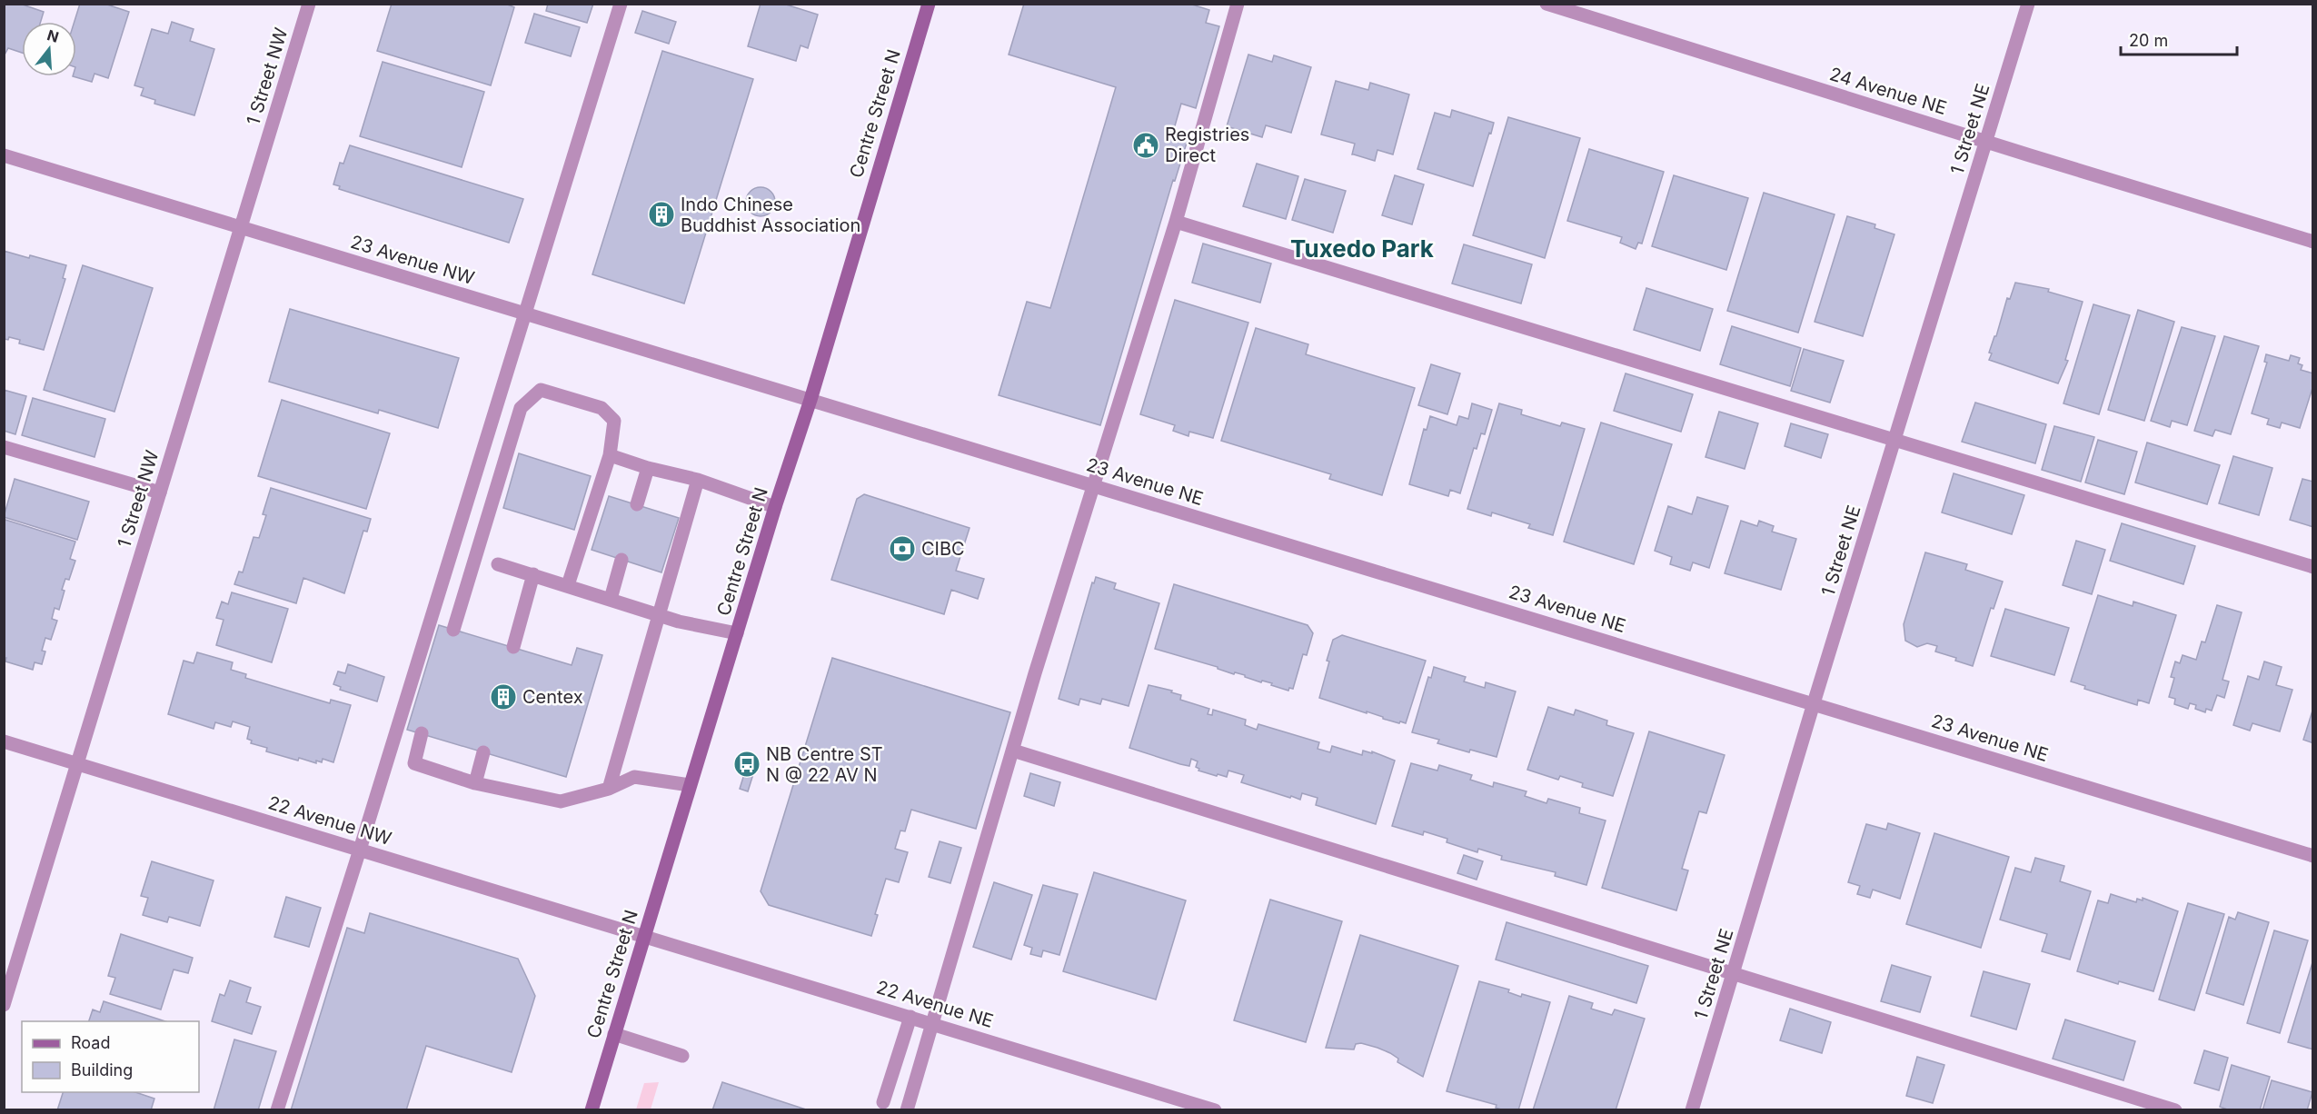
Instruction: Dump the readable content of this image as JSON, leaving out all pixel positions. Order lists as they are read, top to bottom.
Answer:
{
  "streets": {
    "main road": ["Centre Street N"],
    "street": [
      "1 Street NW",
      "24 Avenue NE",
      "1 Street NE",
      "23 Avenue NW",
      "23 Avenue NE",
      "22 Avenue NW",
      "22 Avenue NE"
    ]
  },
  "crossings": [
    ["1 Street NW", "23 Avenue NW"],
    ["1 Street NW", "22 Avenue NW"],
    ["24 Avenue NE", "1 Street NE"],
    ["Centre Street N", "23 Avenue NW"],
    ["Centre Street N", "23 Avenue NE"],
    ["Centre Street N", "22 Avenue NW"],
    ["Centre Street N", "22 Avenue NE"],
    ["1 Street NE", "23 Avenue NE"],
    ["23 Avenue NW", "23 Avenue NE"],
    ["22 Avenue NW", "22 Avenue NE"]
  ],
  "districts": ["Tuxedo Park"],
  "places": {
    "public building": ["Registries Direct"],
    "building": ["Indo Chinese Buddhist Association", "Centex"],
    "bank": ["CIBC"],
    "bus stop": ["NB Centre ST N @ 22 AV N"]
  },
  "legend": ["Road", "Building"],
  "scale_bar": "20 m",
  "north": "top"
}
